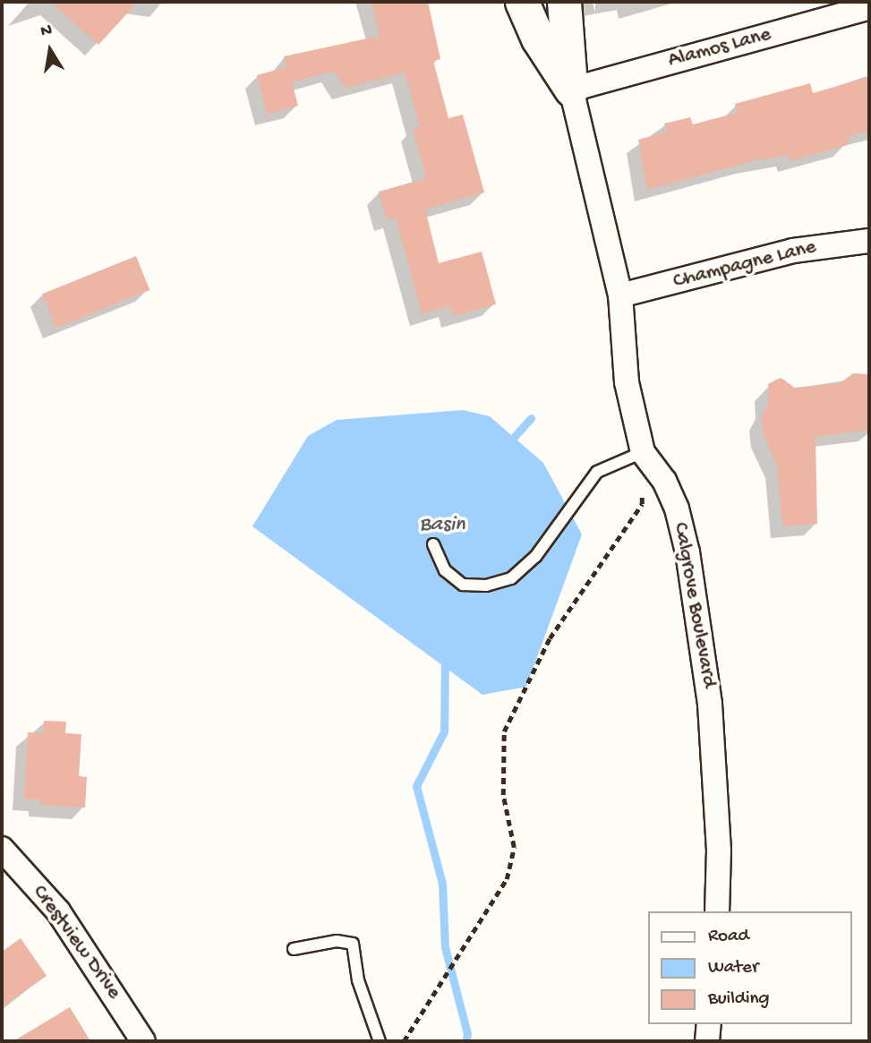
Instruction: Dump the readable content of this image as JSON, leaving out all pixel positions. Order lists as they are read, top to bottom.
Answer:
{
  "streets": {
    "street": [
      "Alamos Lane",
      "Champagne Lane",
      "Calgrove Boulevard",
      "Crestview Drive"
    ]
  },
  "crossings": [
    ["Alamos Lane", "Calgrove Boulevard"],
    ["Champagne Lane", "Calgrove Boulevard"]
  ],
  "water": ["Basin"],
  "legend": ["Road", "Water", "Building"],
  "north": "top"
}
